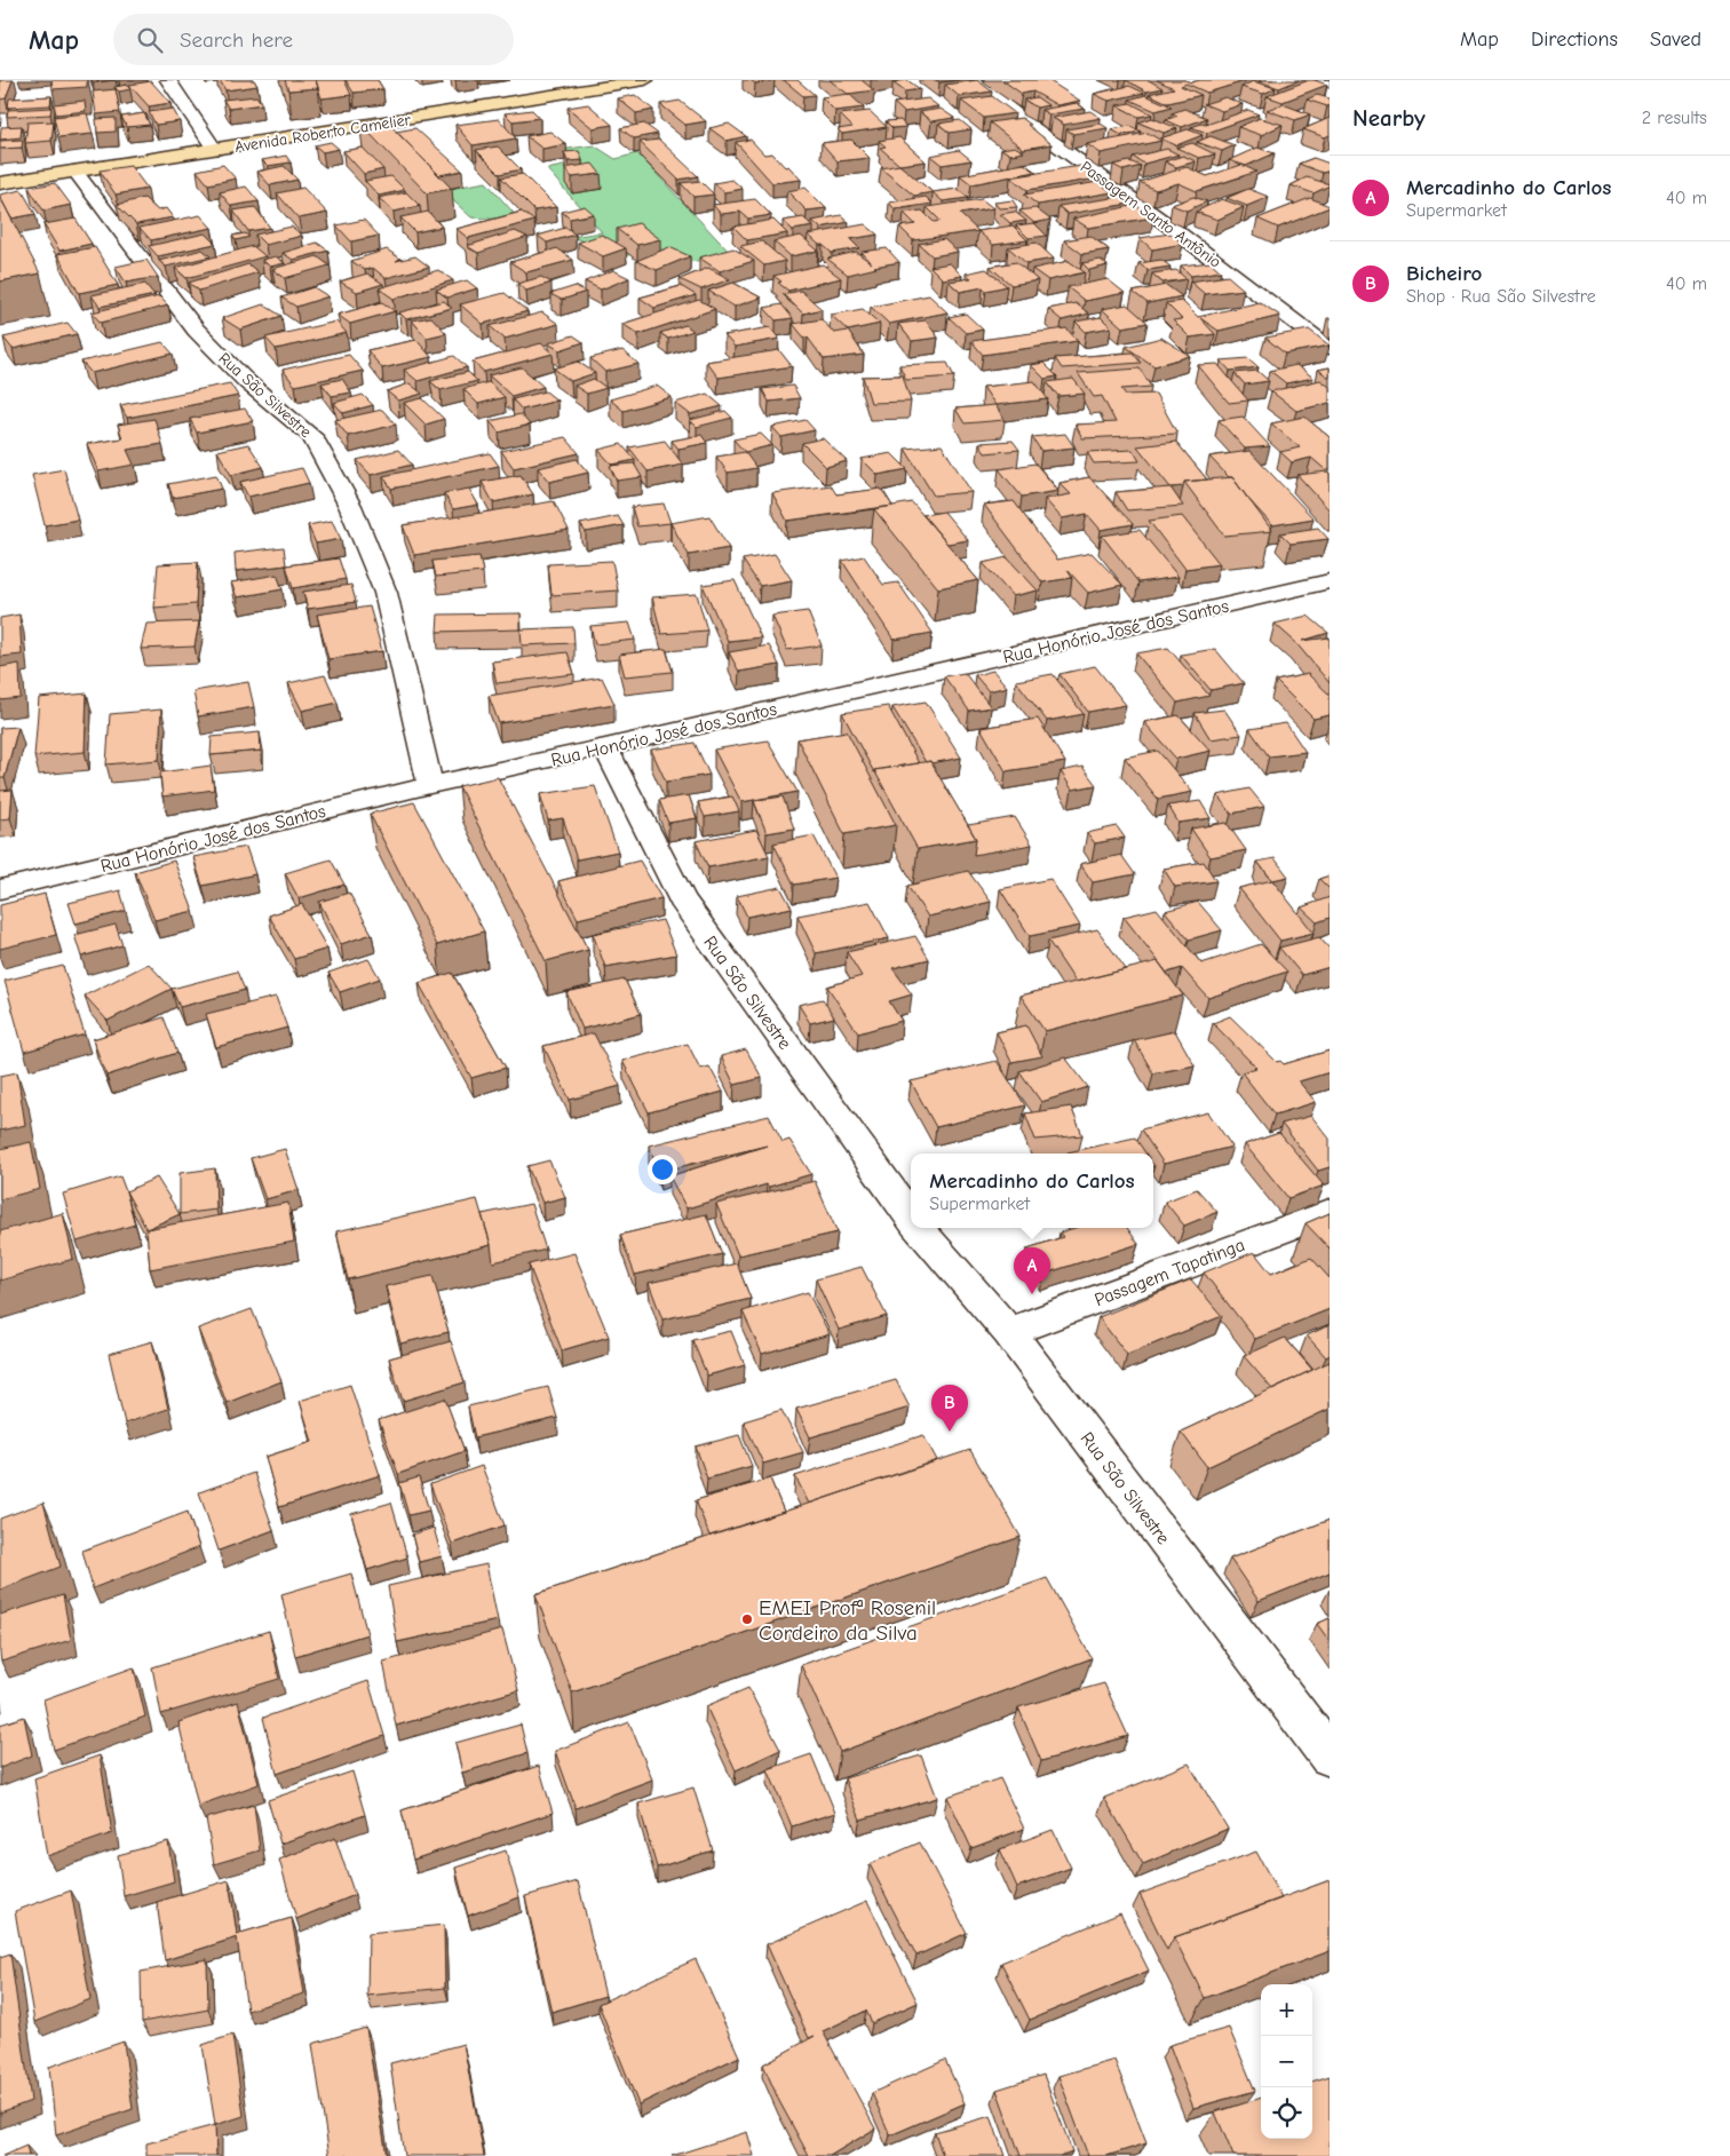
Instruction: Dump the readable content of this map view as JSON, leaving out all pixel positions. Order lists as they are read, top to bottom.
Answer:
{
  "streets": {
    "main road": ["Avenida Roberto Camelier"],
    "street": [
      "Passagem Santo Antônio",
      "Rua São Silvestre",
      "Rua Honório José dos Santos",
      "Passagem Tapatinga"
    ]
  },
  "crossings": [
    ["Avenida Roberto Camelier", "Rua São Silvestre"],
    ["Rua São Silvestre", "Rua Honório José dos Santos"],
    ["Rua São Silvestre", "Passagem Tapatinga"]
  ],
  "places": ["EMEI Profª Rosenil Cordeiro da Silva"],
  "page": {
    "header": "Map",
    "search": "Search here",
    "nav": ["Map", "Directions", "Saved"],
    "heading": ["Nearby", "2 results"],
    "list": [
      {
        "mark": "A",
        "name": "Mercadinho do Carlos",
        "note": "Supermarket",
        "value": "40 m"
      },
      {
        "mark": "B",
        "name": "Bicheiro",
        "note": "Shop · Rua São Silvestre",
        "value": "40 m"
      }
    ],
    "popup": ["Mercadinho do Carlos", "Supermarket"],
    "pins": ["A", "B"],
    "map_buttons": ["+", "−"]
  }
}
